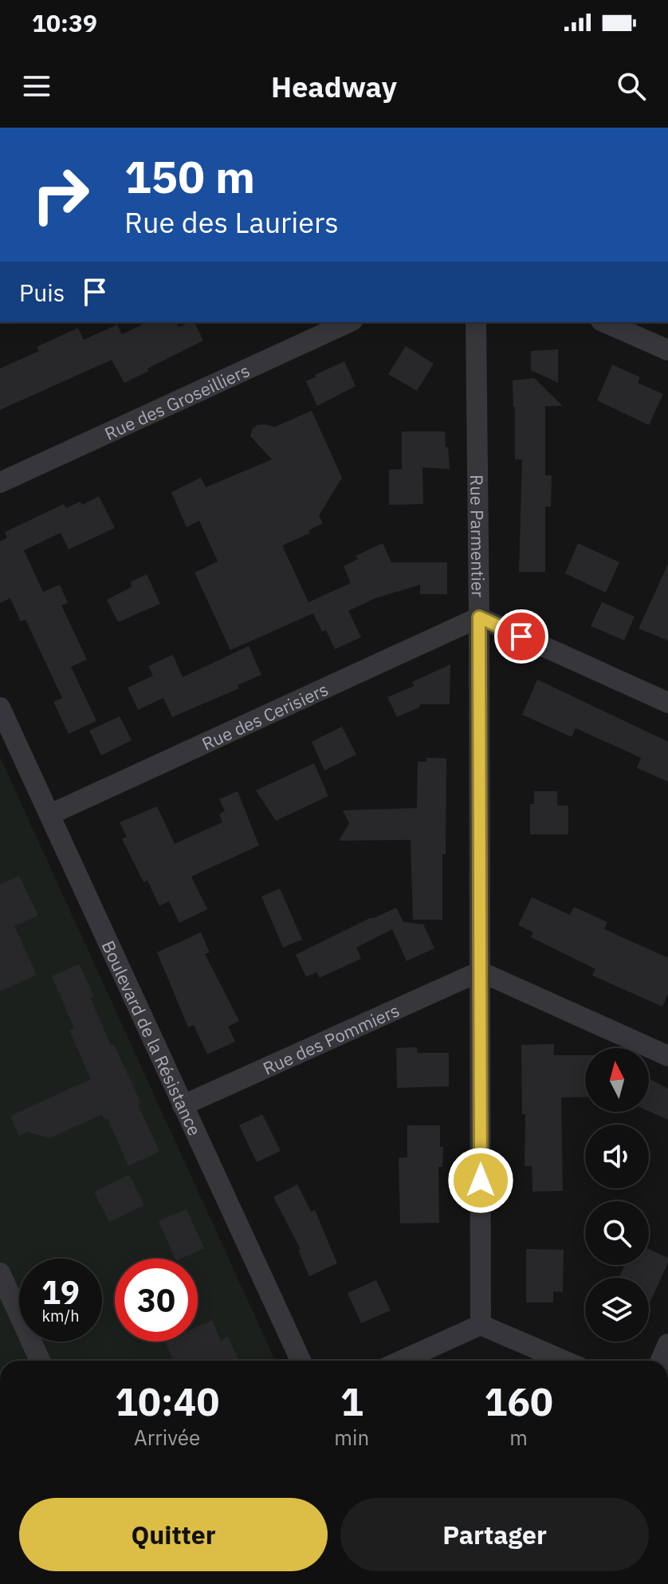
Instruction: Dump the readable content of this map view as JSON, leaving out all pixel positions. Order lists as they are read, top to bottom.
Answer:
{
  "streets": {
    "street": [
      "Rue des Groseilliers",
      "Rue Parmentier",
      "Rue des Cerisiers",
      "Boulevard de la Résistance",
      "Rue des Pommiers"
    ]
  },
  "crossings": [
    ["Rue Parmentier", "Rue des Cerisiers"],
    ["Rue Parmentier", "Rue des Pommiers"],
    ["Rue des Cerisiers", "Boulevard de la Résistance"],
    ["Boulevard de la Résistance", "Rue des Pommiers"]
  ],
  "north": "top",
  "page": {
    "status": "10:39",
    "header": "Headway",
    "turn": ["150 m", "Rue des Lauriers"],
    "then": "Puis",
    "speed": "19 km/h",
    "limit": "30",
    "eta": [
      "10:40",
      "Arrivée",
      "1",
      "min",
      "160",
      "m"
    ],
    "buttons": ["Quitter", "Partager"]
  }
}
